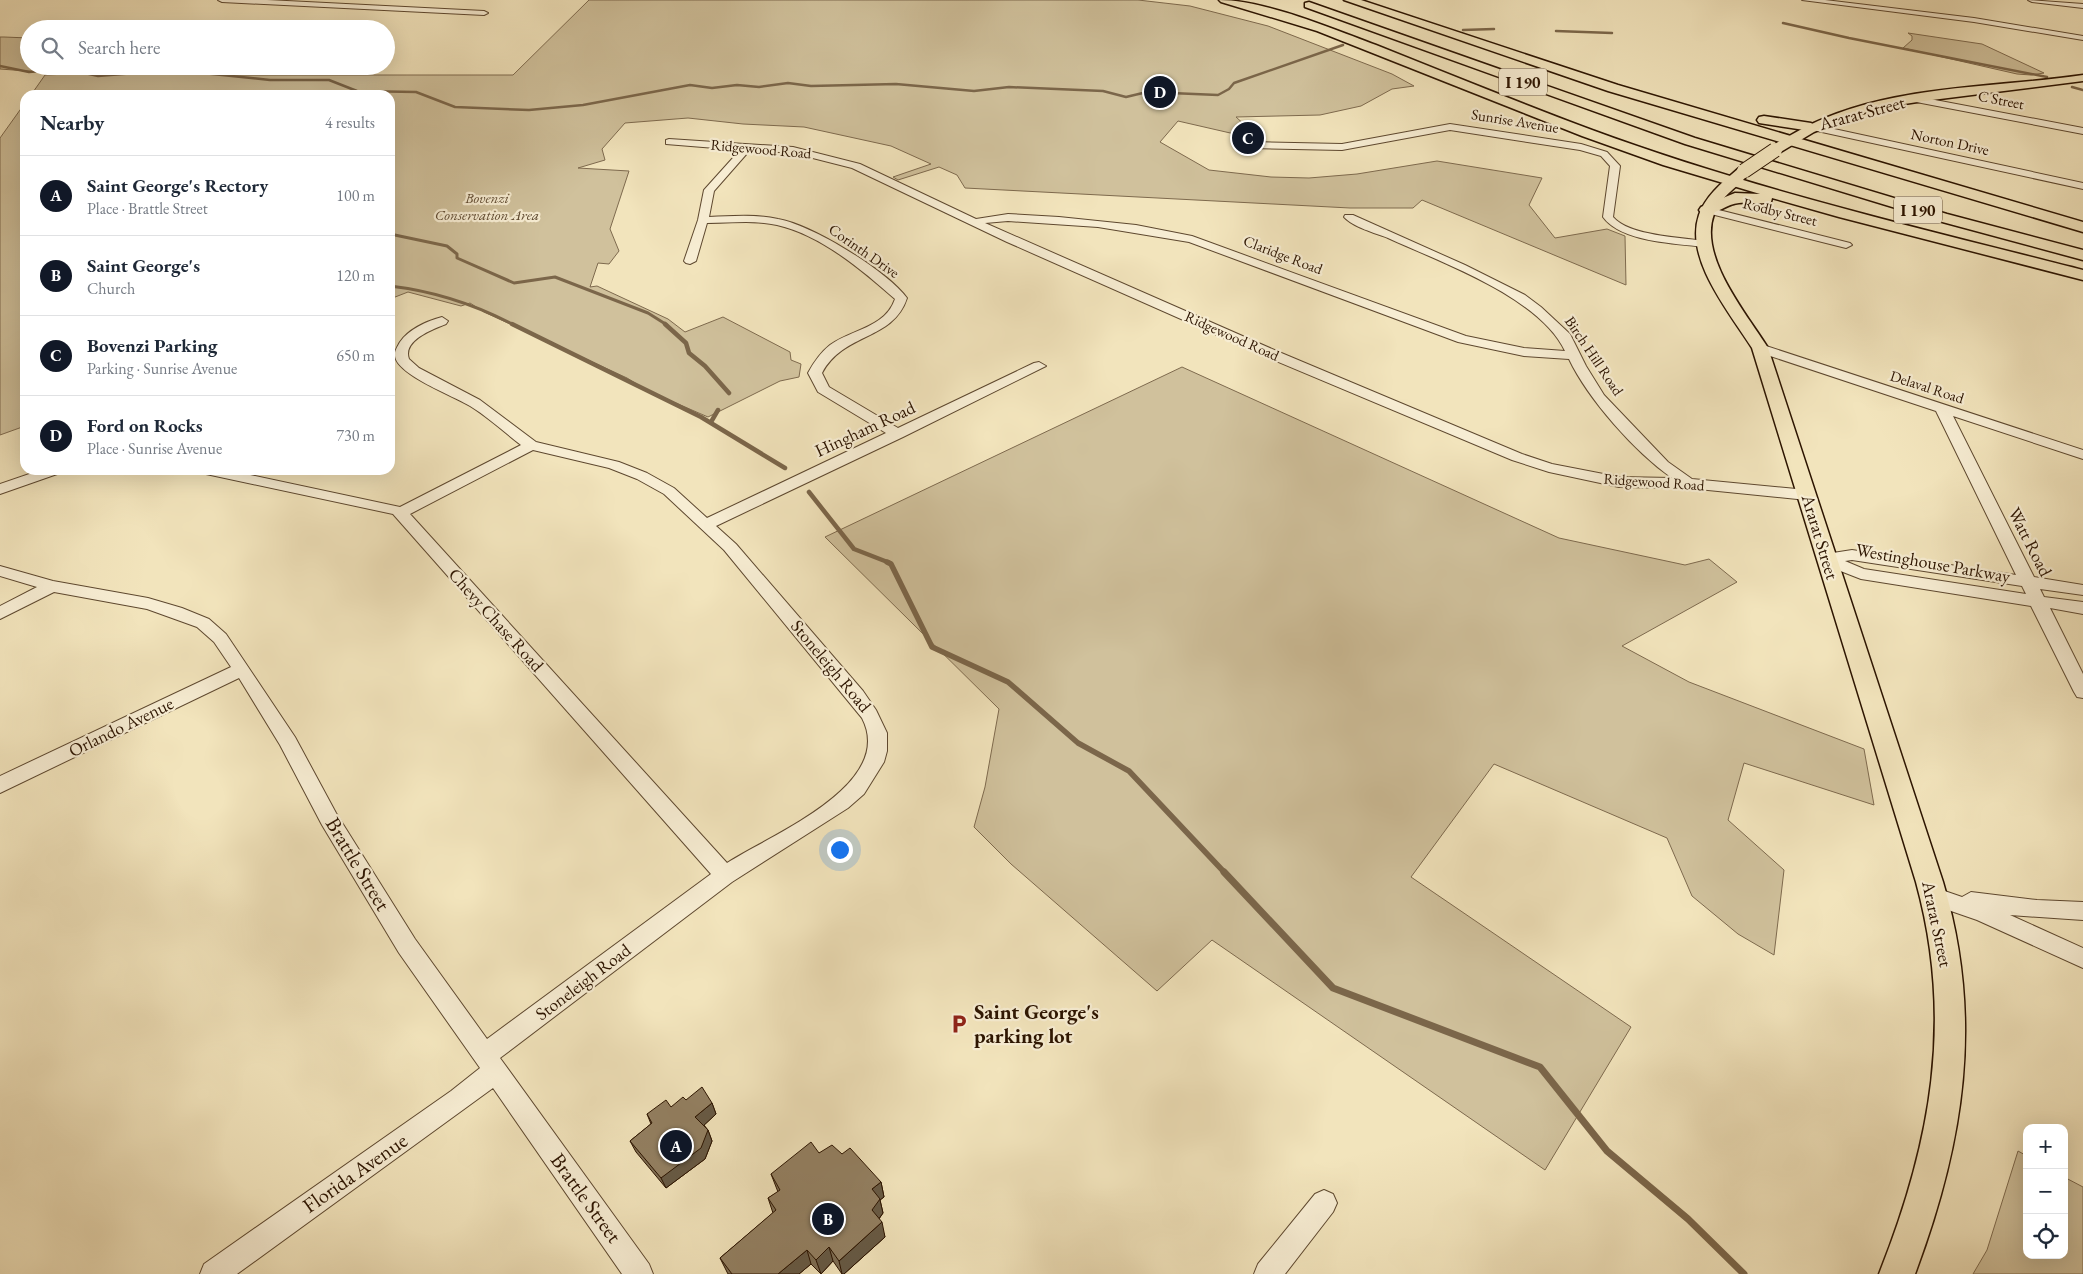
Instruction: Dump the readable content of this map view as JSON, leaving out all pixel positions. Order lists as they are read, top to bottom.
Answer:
{
  "streets": {
    "highway": ["I 190"],
    "main road": ["Ararat Street"],
    "street": [
      "C Street",
      "Sunrise Avenue",
      "Norton Drive",
      "Ridgewood Road",
      "Rodby Street",
      "Corinth Drive",
      "Claridge Road",
      "Birch Hill Road",
      "Delaval Road",
      "Hingham Road",
      "Watt Road",
      "Westinghouse Parkway",
      "Chevy Chase Road",
      "Stoneleigh Road",
      "Orlando Avenue",
      "Brattle Street",
      "Florida Avenue"
    ]
  },
  "crossings": [
    ["C Street", "Ararat Street"],
    ["Ararat Street", "Sunrise Avenue"],
    ["Ararat Street", "Norton Drive"],
    ["Ararat Street", "Ridgewood Road"],
    ["Ararat Street", "Rodby Street"],
    ["Ararat Street", "Delaval Road"],
    ["Ararat Street", "Westinghouse Parkway"],
    ["Ridgewood Road", "Claridge Road"],
    ["Ridgewood Road", "Birch Hill Road"],
    ["Corinth Drive", "Hingham Road"],
    ["Claridge Road", "Birch Hill Road"],
    ["Delaval Road", "Watt Road"],
    ["Hingham Road", "Stoneleigh Road"],
    ["Watt Road", "Westinghouse Parkway"],
    ["Chevy Chase Road", "Stoneleigh Road"],
    ["Stoneleigh Road", "Brattle Street"],
    ["Stoneleigh Road", "Florida Avenue"],
    ["Orlando Avenue", "Brattle Street"],
    ["Brattle Street", "Florida Avenue"]
  ],
  "parks": ["Bovenzi Conservation Area"],
  "places": {
    "parking": ["Saint George's parking lot"]
  },
  "page": {
    "search": "Search here",
    "pins": [
      "D",
      "C",
      "A",
      "B"
    ],
    "heading": ["Nearby", "4 results"],
    "list": [
      {
        "mark": "A",
        "name": "Saint George's Rectory",
        "note": "Place · Brattle Street",
        "value": "100 m"
      },
      {
        "mark": "B",
        "name": "Saint George's",
        "note": "Church",
        "value": "120 m"
      },
      {
        "mark": "C",
        "name": "Bovenzi Parking",
        "note": "Parking · Sunrise Avenue",
        "value": "650 m"
      },
      {
        "mark": "D",
        "name": "Ford on Rocks",
        "note": "Place · Sunrise Avenue",
        "value": "730 m"
      }
    ],
    "map_buttons": ["+", "−"]
  }
}
